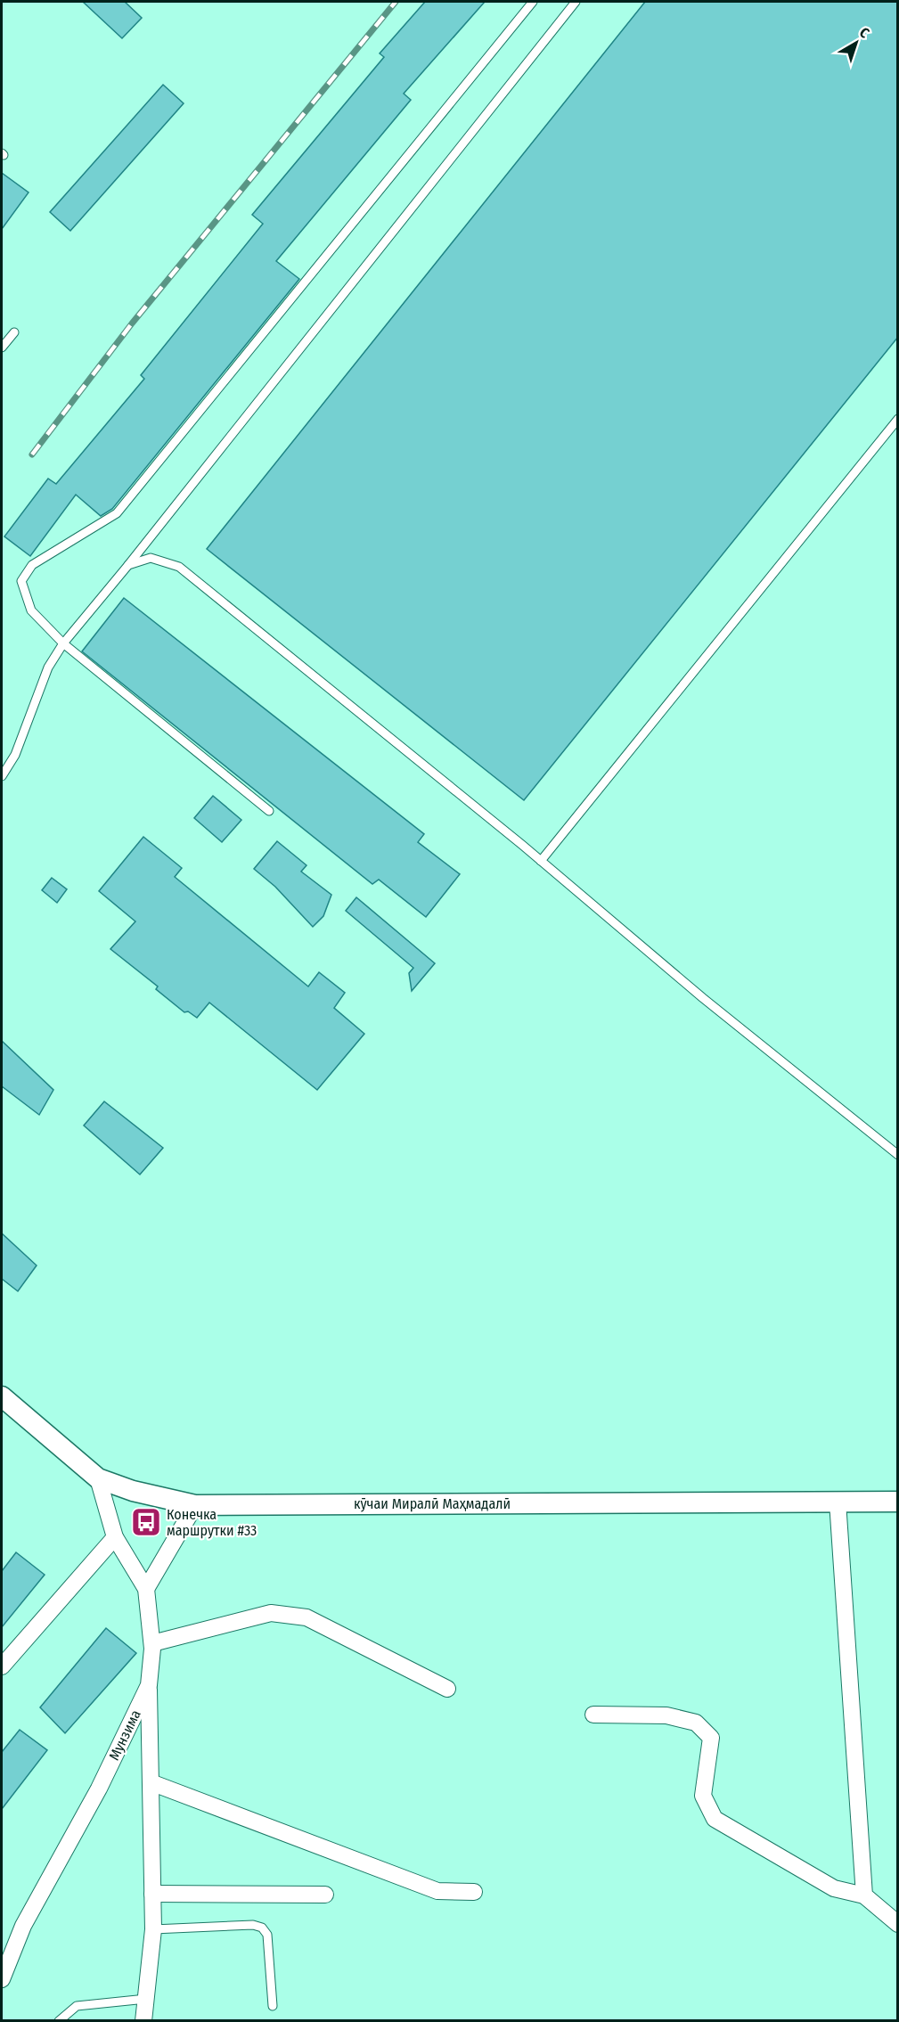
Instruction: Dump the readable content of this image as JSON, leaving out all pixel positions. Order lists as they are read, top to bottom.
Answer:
{
  "streets": {
    "street": ["кӯчаи Миралӣ Маҳмадалӣ", "Мунзима"]
  },
  "crossings": [
    ["кӯчаи Миралӣ Маҳмадалӣ", "Мунзима"]
  ],
  "places": {
    "bus stop": ["Конечка маршрутки #33"]
  },
  "north": "top right"
}
